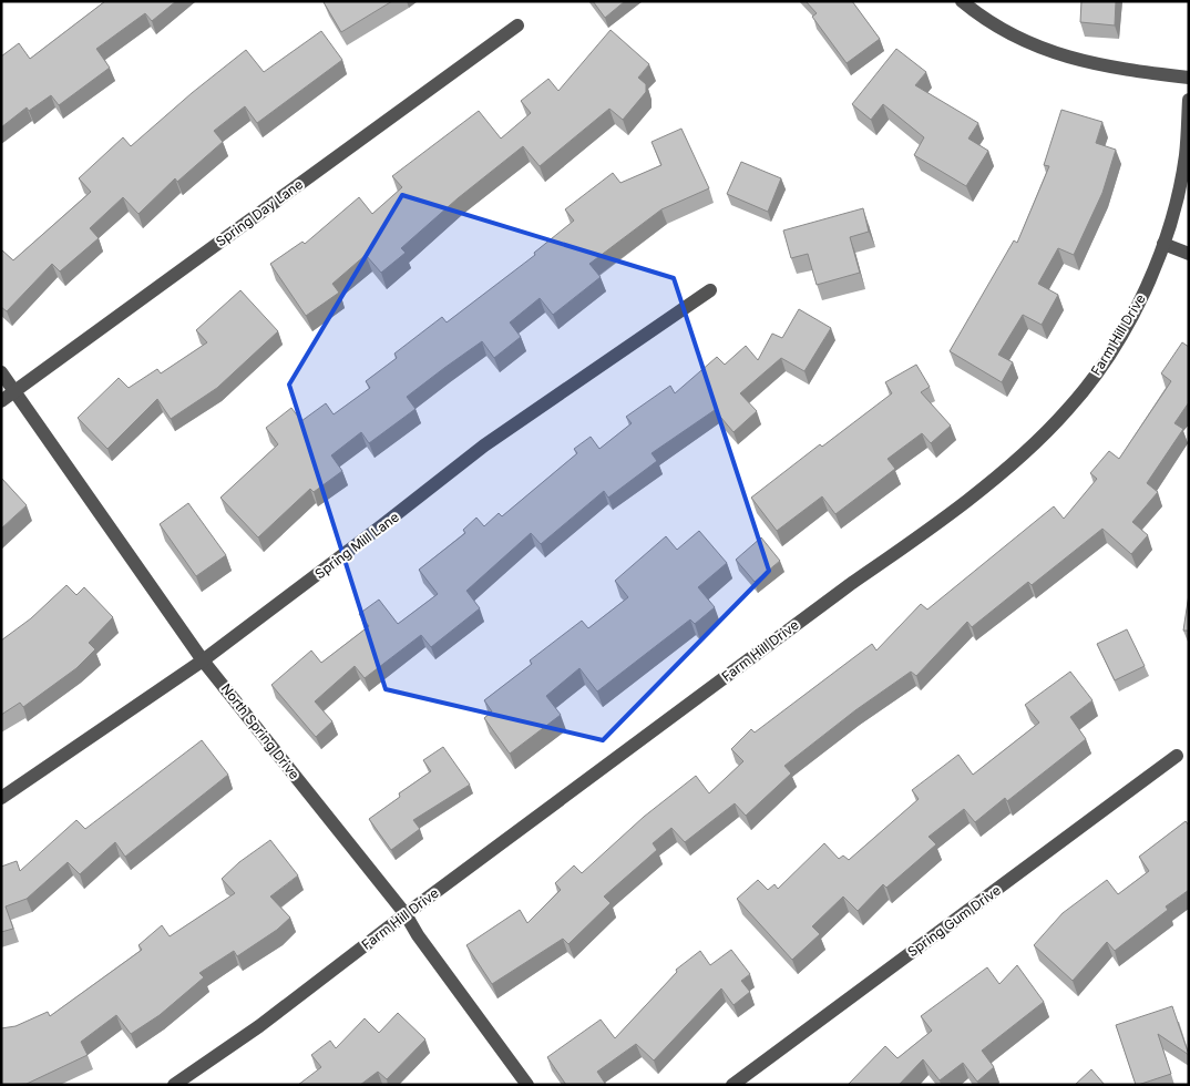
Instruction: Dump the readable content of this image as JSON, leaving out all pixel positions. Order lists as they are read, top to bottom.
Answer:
{
  "streets": {
    "street": [
      "Spring Day Lane",
      "Farm Hill Drive",
      "Spring Mill Lane",
      "North Spring Drive",
      "Spring Gum Drive"
    ]
  },
  "crossings": [
    ["Spring Day Lane", "North Spring Drive"],
    ["Farm Hill Drive", "North Spring Drive"],
    ["Spring Mill Lane", "North Spring Drive"]
  ]
}
